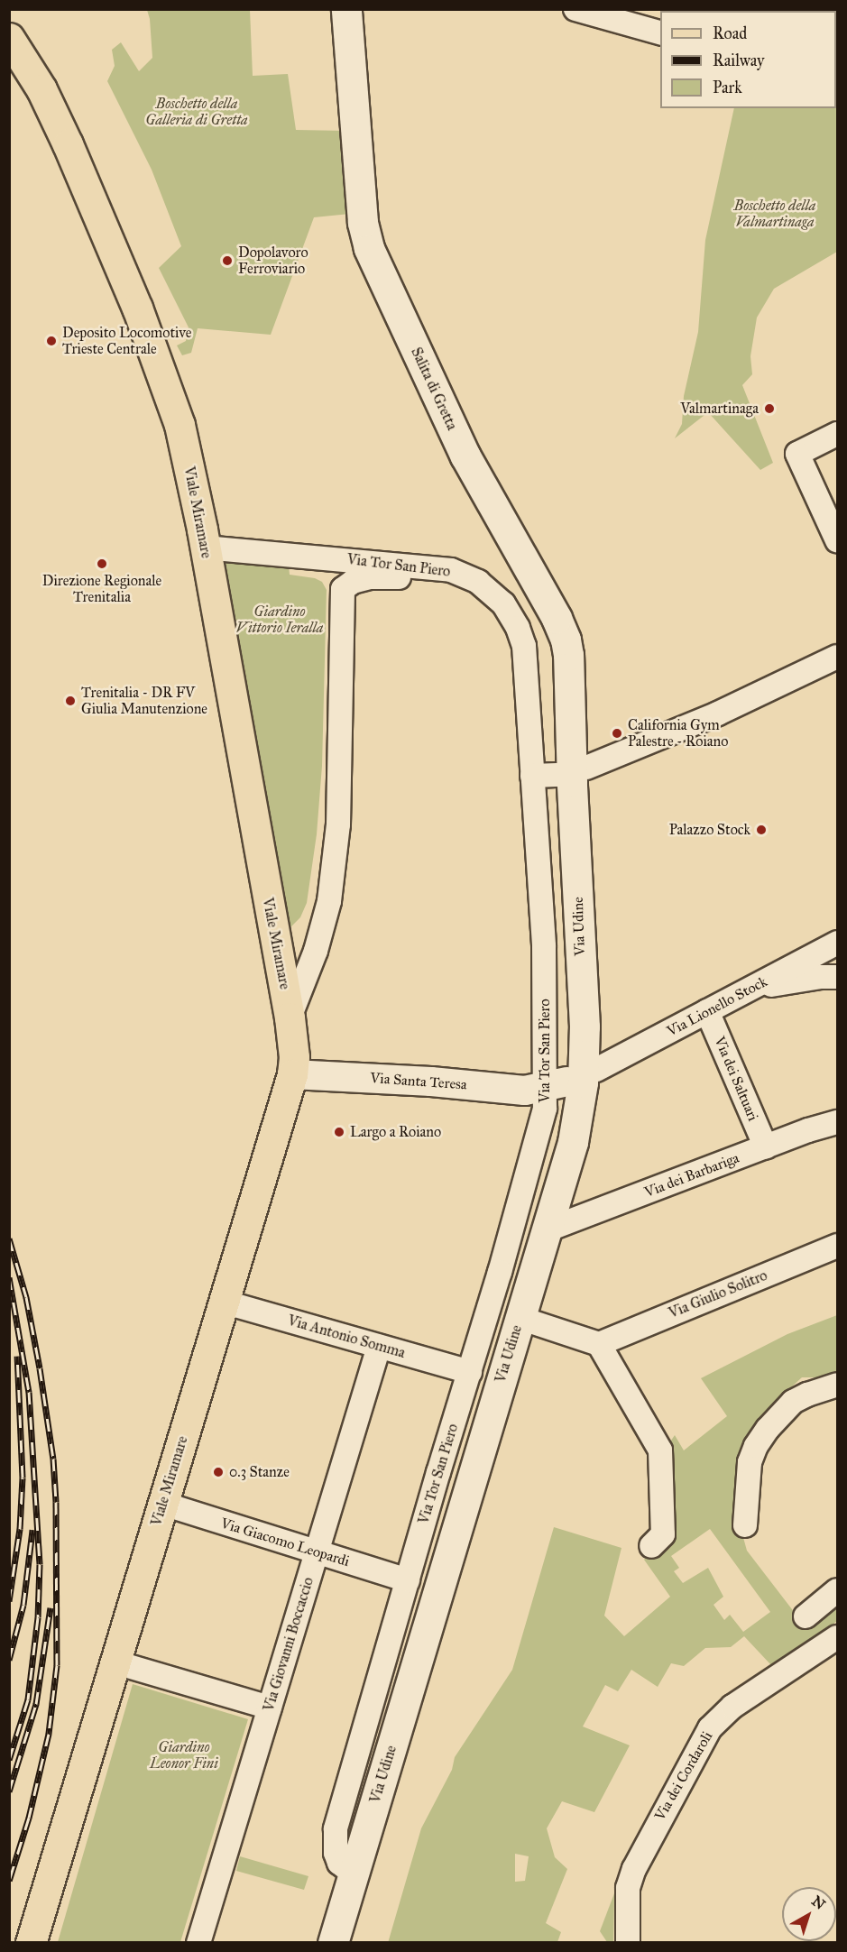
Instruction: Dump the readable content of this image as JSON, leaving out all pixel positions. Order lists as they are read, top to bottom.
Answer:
{
  "streets": {
    "main road": ["Salita di Gretta", "Viale Miramare", "Via Udine"],
    "street": [
      "Via Tor San Piero",
      "Via Lionello Stock",
      "Via dei Saltuari",
      "Via Santa Teresa",
      "Via dei Barbariga",
      "Via Giulio Solitro",
      "Via Antonio Somma",
      "Via Giacomo Leopardi",
      "Via Giovanni Boccaccio",
      "Via dei Cordaroli"
    ]
  },
  "crossings": [
    ["Salita di Gretta", "Via Udine"],
    ["Viale Miramare", "Via Tor San Piero"],
    ["Viale Miramare", "Via Santa Teresa"],
    ["Viale Miramare", "Via Antonio Somma"],
    ["Viale Miramare", "Via Giacomo Leopardi"],
    ["Via Tor San Piero", "Via Udine"],
    ["Via Tor San Piero", "Via Santa Teresa"],
    ["Via Tor San Piero", "Via Antonio Somma"],
    ["Via Tor San Piero", "Via Giacomo Leopardi"],
    ["Via Udine", "Via dei Barbariga"],
    ["Via Lionello Stock", "Via dei Saltuari"],
    ["Via dei Saltuari", "Via dei Barbariga"],
    ["Via Antonio Somma", "Via Giovanni Boccaccio"],
    ["Via Giacomo Leopardi", "Via Giovanni Boccaccio"]
  ],
  "parks": [
    "Boschetto della Galleria di Gretta",
    "Boschetto della Valmartinaga",
    "Giardino Vittorio Ieralla",
    "Giardino Leonor Fini"
  ],
  "places": [
    "Dopolavoro Ferroviario",
    "Deposito Locomotive Trieste Centrale",
    "Valmartinaga",
    "Direzione Regionale Trenitalia",
    "Trenitalia - DR FV Giulia Manutenzione",
    "California Gym Palestre - Roiano",
    "Palazzo Stock",
    "Largo a Roiano",
    "0.3 Stanze"
  ],
  "legend": ["Road", "Railway", "Park"],
  "north": "top right"
}
